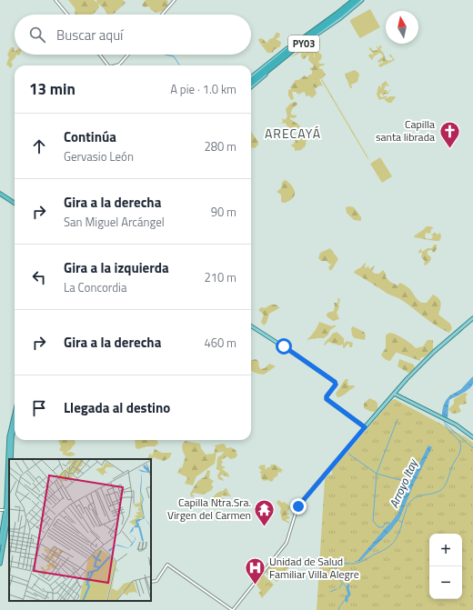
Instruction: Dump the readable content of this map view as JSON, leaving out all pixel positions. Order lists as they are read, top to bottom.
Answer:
{
  "streets": {
    "highway": ["PY03"]
  },
  "districts": ["ARECAYÁ"],
  "water": ["Arroyo Itay"],
  "places": {
    "church": ["Capilla santa librada"],
    "temple": ["Capilla Ntra.Sra. Virgen del Carmen"],
    "hospital": ["Unidad de Salud Familiar Villa Alegre"]
  },
  "north": "top",
  "page": {
    "search": "Buscar aquí",
    "heading": ["13 min", "A pie · 1.0 km"],
    "list": [
      ["Continúa", "Gervasio León", "280 m"],
      ["Gira a la derecha", "San Miguel Arcángel", "90 m"],
      ["Gira a la izquierda", "La Concordia", "210 m"],
      ["Gira a la derecha", "460 m"],
      "Llegada al destino"
    ],
    "map_buttons": ["+", "−"]
  }
}
